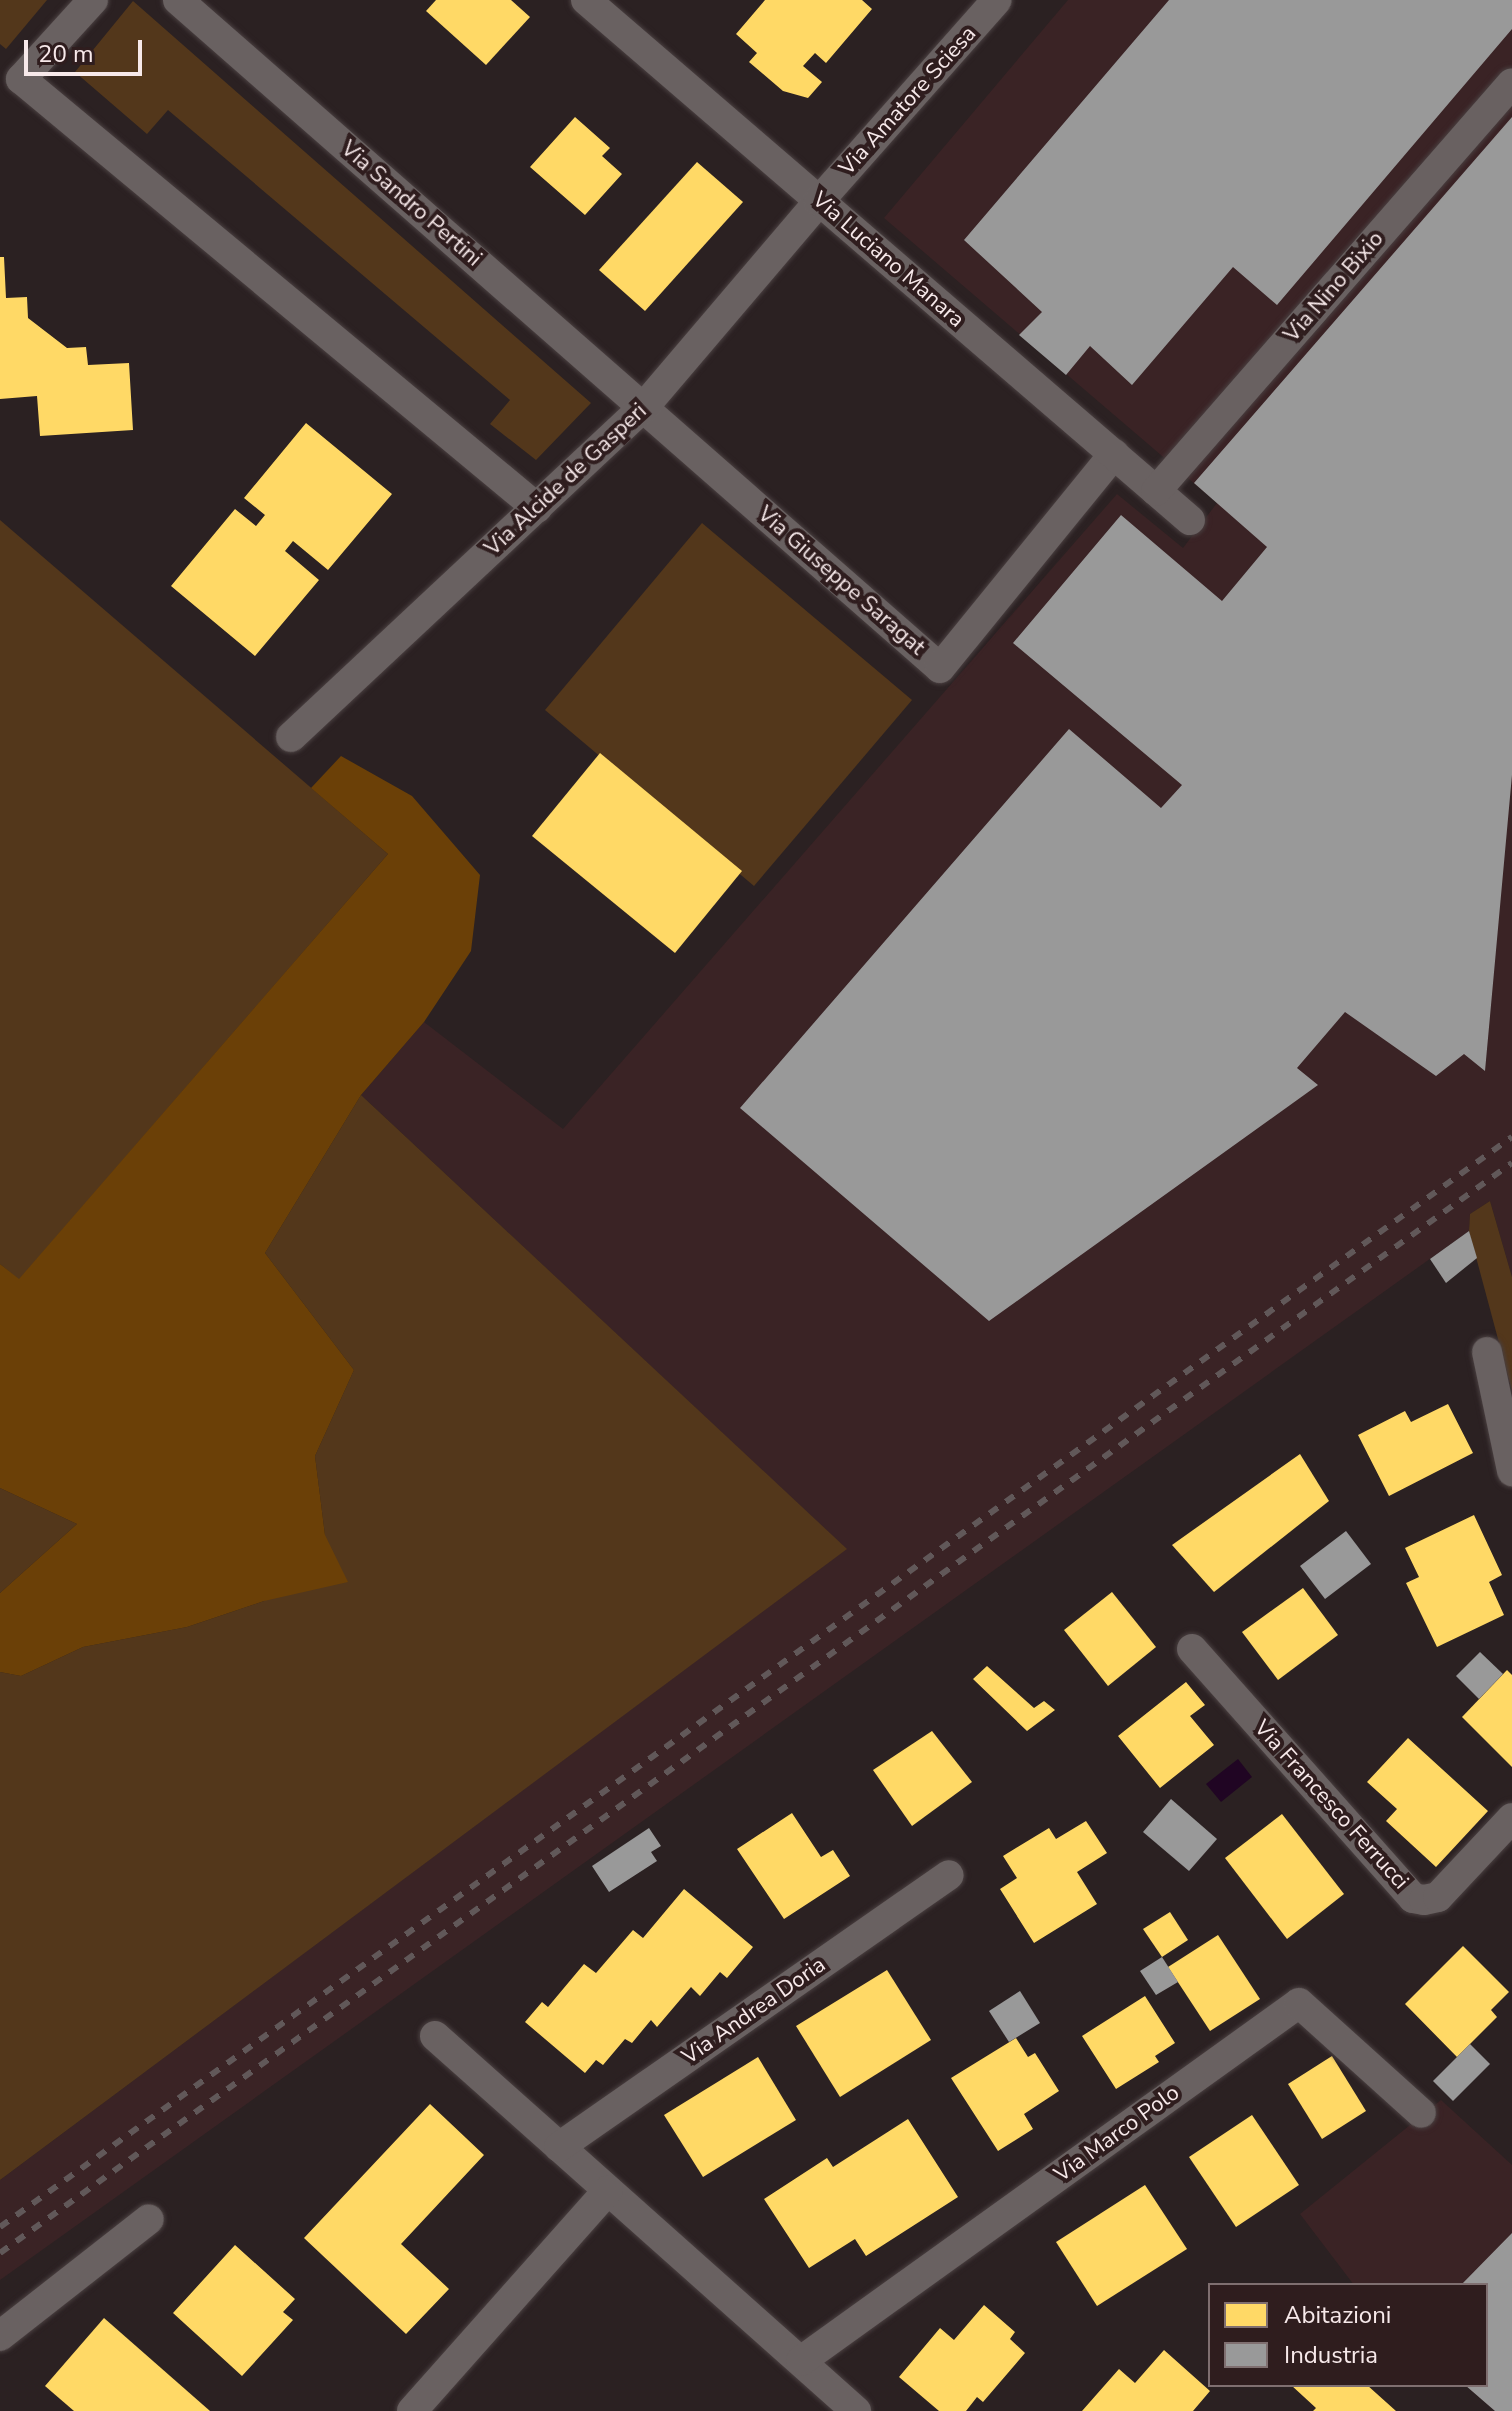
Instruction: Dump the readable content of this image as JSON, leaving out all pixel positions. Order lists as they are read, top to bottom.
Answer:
{
  "streets": {
    "street": [
      "Via Amatore Sciesa",
      "Via Sandro Pertini",
      "Via Luciano Manara",
      "Via Nino Bixio",
      "Via Alcide de Gasperi",
      "Via Giuseppe Saragat",
      "Via Francesco Ferrucci",
      "Via Andrea Doria",
      "Via Marco Polo"
    ]
  },
  "crossings": [
    ["Via Amatore Sciesa", "Via Luciano Manara"],
    ["Via Amatore Sciesa", "Via Alcide de Gasperi"],
    ["Via Sandro Pertini", "Via Alcide de Gasperi"],
    ["Via Sandro Pertini", "Via Giuseppe Saragat"],
    ["Via Luciano Manara", "Via Nino Bixio"],
    ["Via Luciano Manara", "Via Alcide de Gasperi"],
    ["Via Luciano Manara", "Via Giuseppe Saragat"],
    ["Via Alcide de Gasperi", "Via Giuseppe Saragat"]
  ],
  "legend": ["Abitazioni", "Industria"],
  "scale_bar": "20 m"
}
